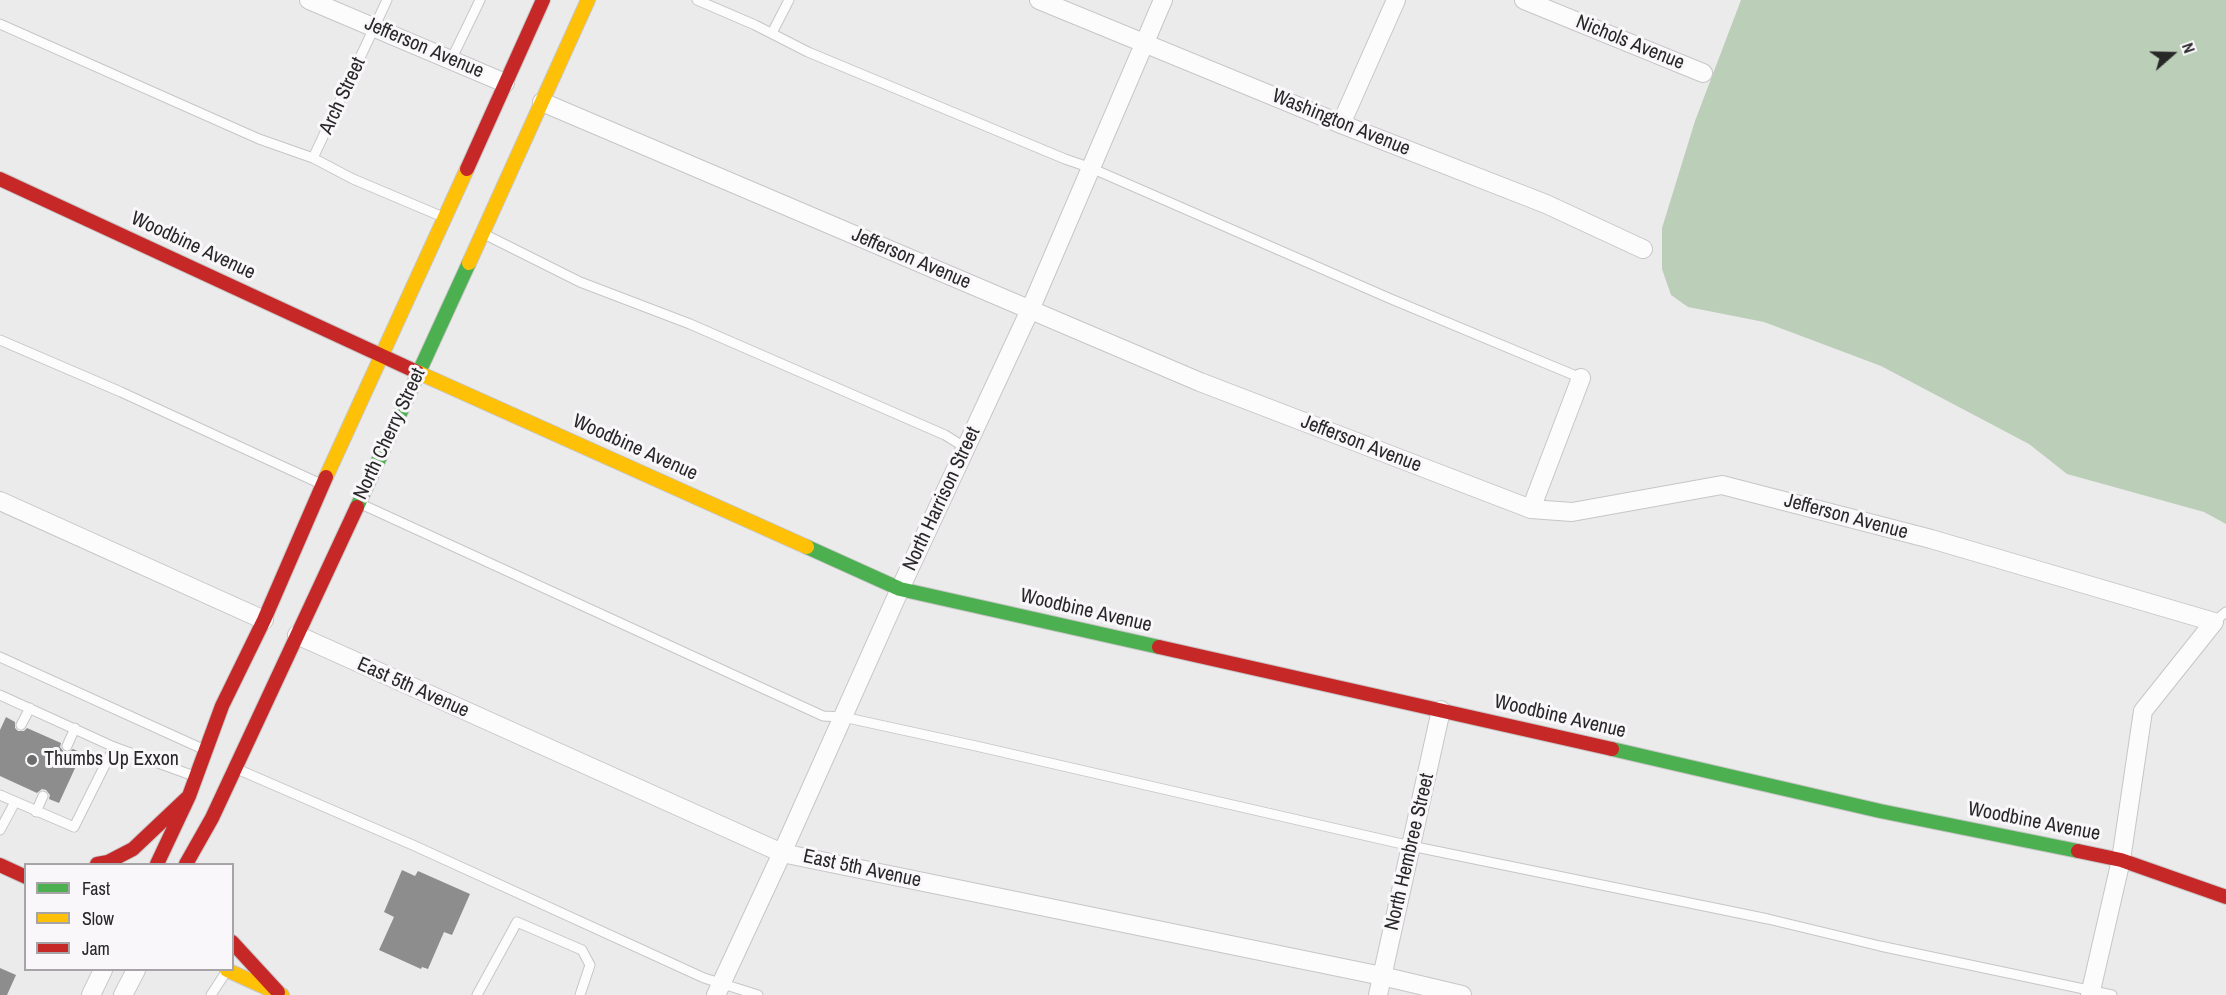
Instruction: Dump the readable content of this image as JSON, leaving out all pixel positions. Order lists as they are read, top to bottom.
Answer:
{
  "streets": {
    "street": [
      "Nichols Avenue",
      "Jefferson Avenue",
      "Washington Avenue",
      "Woodbine Avenue",
      "North Cherry Street",
      "North Harrison Street",
      "East 5th Avenue",
      "North Hembree Street"
    ],
    "lane": ["Arch Street"]
  },
  "crossings": [
    ["Jefferson Avenue", "Arch Street"],
    ["Jefferson Avenue", "North Cherry Street"],
    ["Jefferson Avenue", "North Harrison Street"],
    ["Washington Avenue", "North Harrison Street"],
    ["Woodbine Avenue", "North Cherry Street"],
    ["Woodbine Avenue", "North Harrison Street"],
    ["Woodbine Avenue", "North Hembree Street"],
    ["North Cherry Street", "East 5th Avenue"],
    ["North Harrison Street", "East 5th Avenue"],
    ["East 5th Avenue", "North Hembree Street"]
  ],
  "places": ["Thumbs Up Exxon"],
  "legend": ["Fast", "Slow", "Jam"],
  "north": "right"
}
